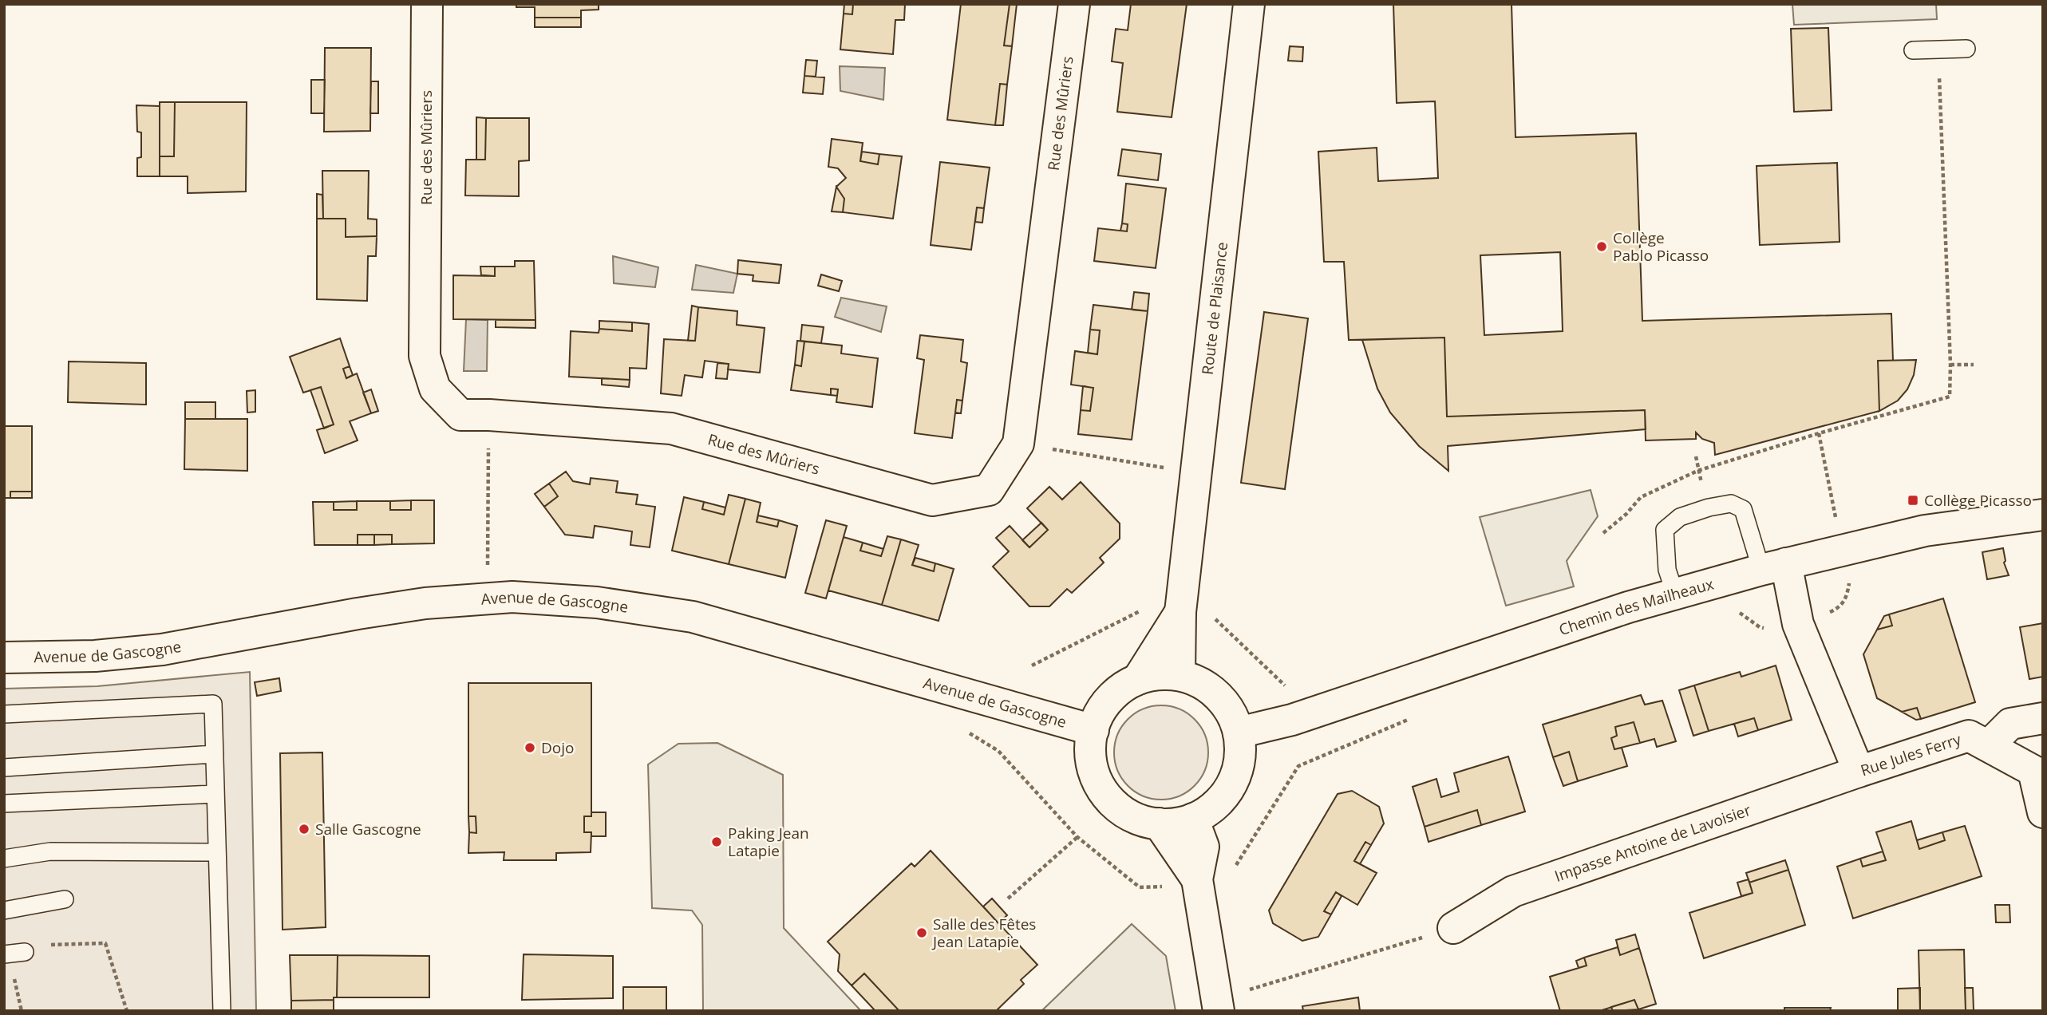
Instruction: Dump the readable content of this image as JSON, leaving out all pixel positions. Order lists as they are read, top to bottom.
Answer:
{
  "streets": {
    "street": [
      "Rue des Mûriers",
      "Route de Plaisance",
      "Avenue de Gascogne",
      "Chemin des Mailheaux",
      "Rue Jules Ferry",
      "Impasse Antoine de Lavoisier"
    ]
  },
  "crossings": [
    ["Route de Plaisance", "Avenue de Gascogne"],
    ["Route de Plaisance", "Chemin des Mailheaux"],
    ["Avenue de Gascogne", "Chemin des Mailheaux"],
    ["Chemin des Mailheaux", "Rue Jules Ferry"],
    ["Rue Jules Ferry", "Impasse Antoine de Lavoisier"]
  ],
  "places": {
    "other": [
      "Collège Pablo Picasso",
      "Dojo",
      "Salle Gascogne",
      "Paking Jean Latapie",
      "Salle des Fêtes Jean Latapie"
    ],
    "transit": ["Collège Picasso"]
  }
}
